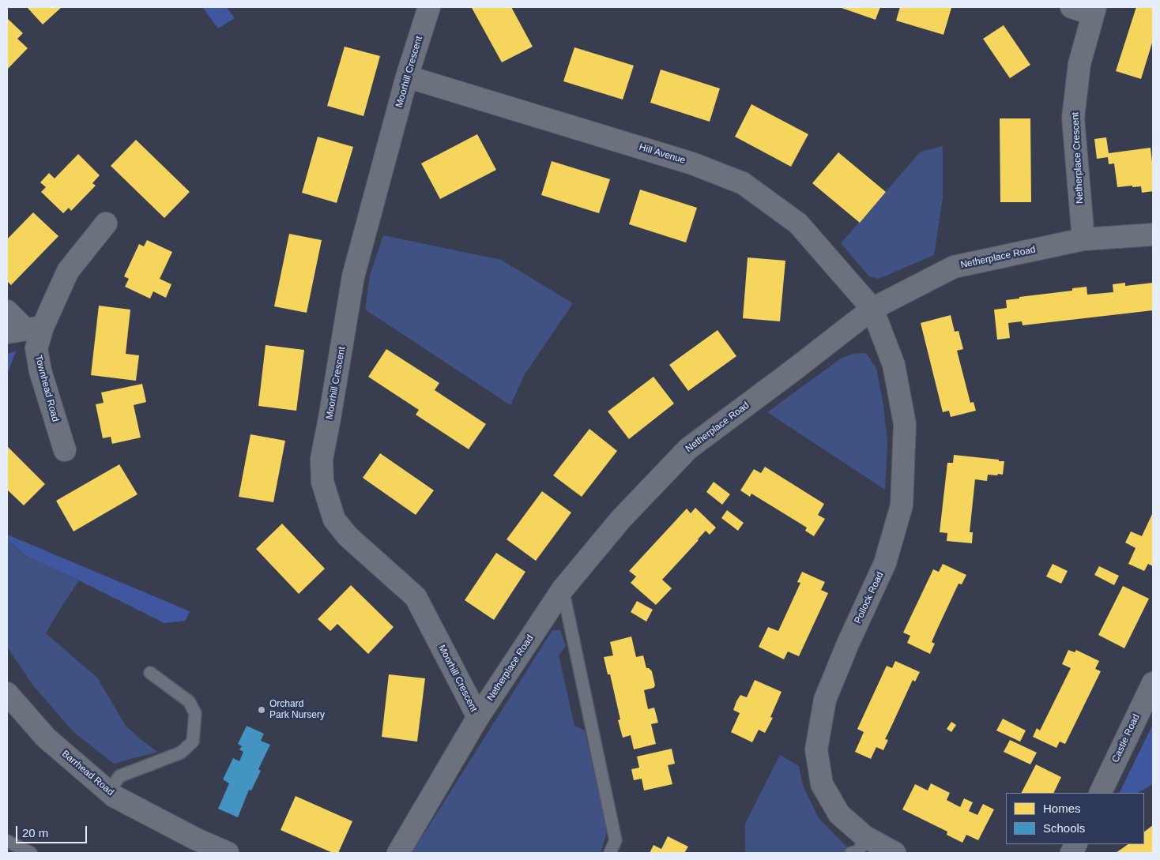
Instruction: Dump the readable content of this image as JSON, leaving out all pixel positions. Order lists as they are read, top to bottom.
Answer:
{
  "streets": {
    "street": [
      "Moorhill Crescent",
      "Hill Avenue",
      "Netherplace Crescent",
      "Netherplace Road",
      "Townhead Road",
      "Pollock Road",
      "Castle Road",
      "Barrhead Road"
    ]
  },
  "crossings": [
    ["Moorhill Crescent", "Hill Avenue"],
    ["Moorhill Crescent", "Netherplace Road"],
    ["Hill Avenue", "Netherplace Road"],
    ["Hill Avenue", "Pollock Road"],
    ["Netherplace Crescent", "Netherplace Road"],
    ["Netherplace Road", "Pollock Road"]
  ],
  "places": ["Orchard Park Nursery"],
  "legend": ["Homes", "Schools"],
  "scale_bar": "20 m"
}
